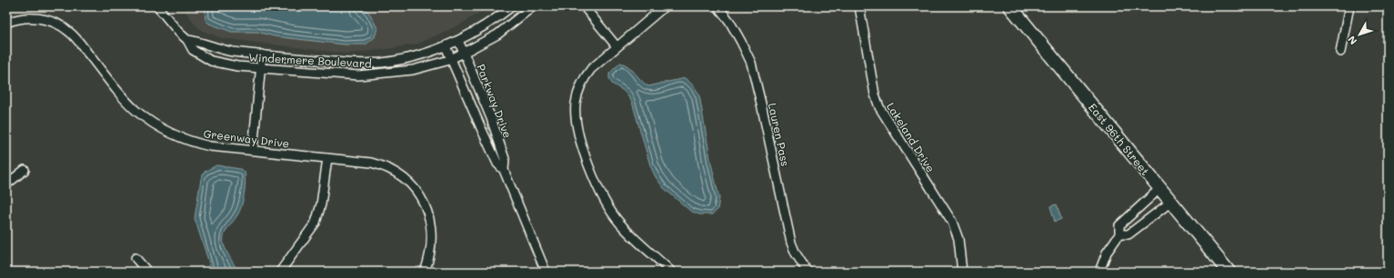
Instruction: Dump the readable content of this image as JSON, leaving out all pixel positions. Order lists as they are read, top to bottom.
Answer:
{
  "streets": {
    "main road": ["East 96th Street"],
    "street": [
      "Windermere Boulevard",
      "Parkway Drive",
      "Lauren Pass",
      "Lakeland Drive",
      "Greenway Drive"
    ]
  },
  "crossings": [
    ["Windermere Boulevard", "Parkway Drive"]
  ],
  "north": "bottom left"
}
